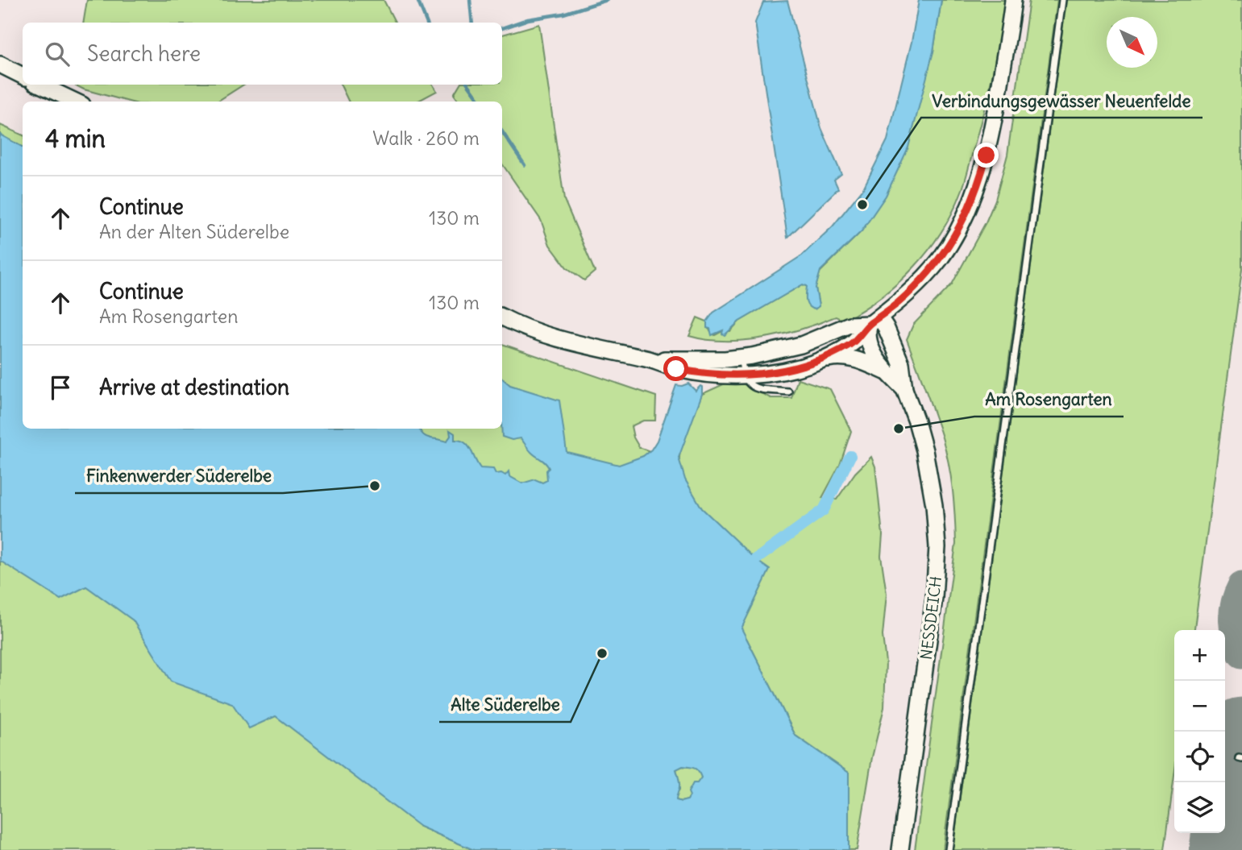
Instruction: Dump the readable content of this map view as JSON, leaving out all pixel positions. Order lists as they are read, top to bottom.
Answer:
{
  "streets": {
    "main road": ["NESSDEICH"]
  },
  "places": [
    "Verbindungsgewässer Neuenfelde",
    "Am Rosengarten",
    "Finkenwerder Süderelbe",
    "Alte Süderelbe"
  ],
  "north": "bottom right",
  "page": {
    "search": "Search here",
    "heading": ["4 min", "Walk · 260 m"],
    "list": [
      ["Continue", "An der Alten Süderelbe", "130 m"],
      ["Continue", "Am Rosengarten", "130 m"],
      "Arrive at destination"
    ],
    "map_buttons": ["+", "−"]
  }
}
